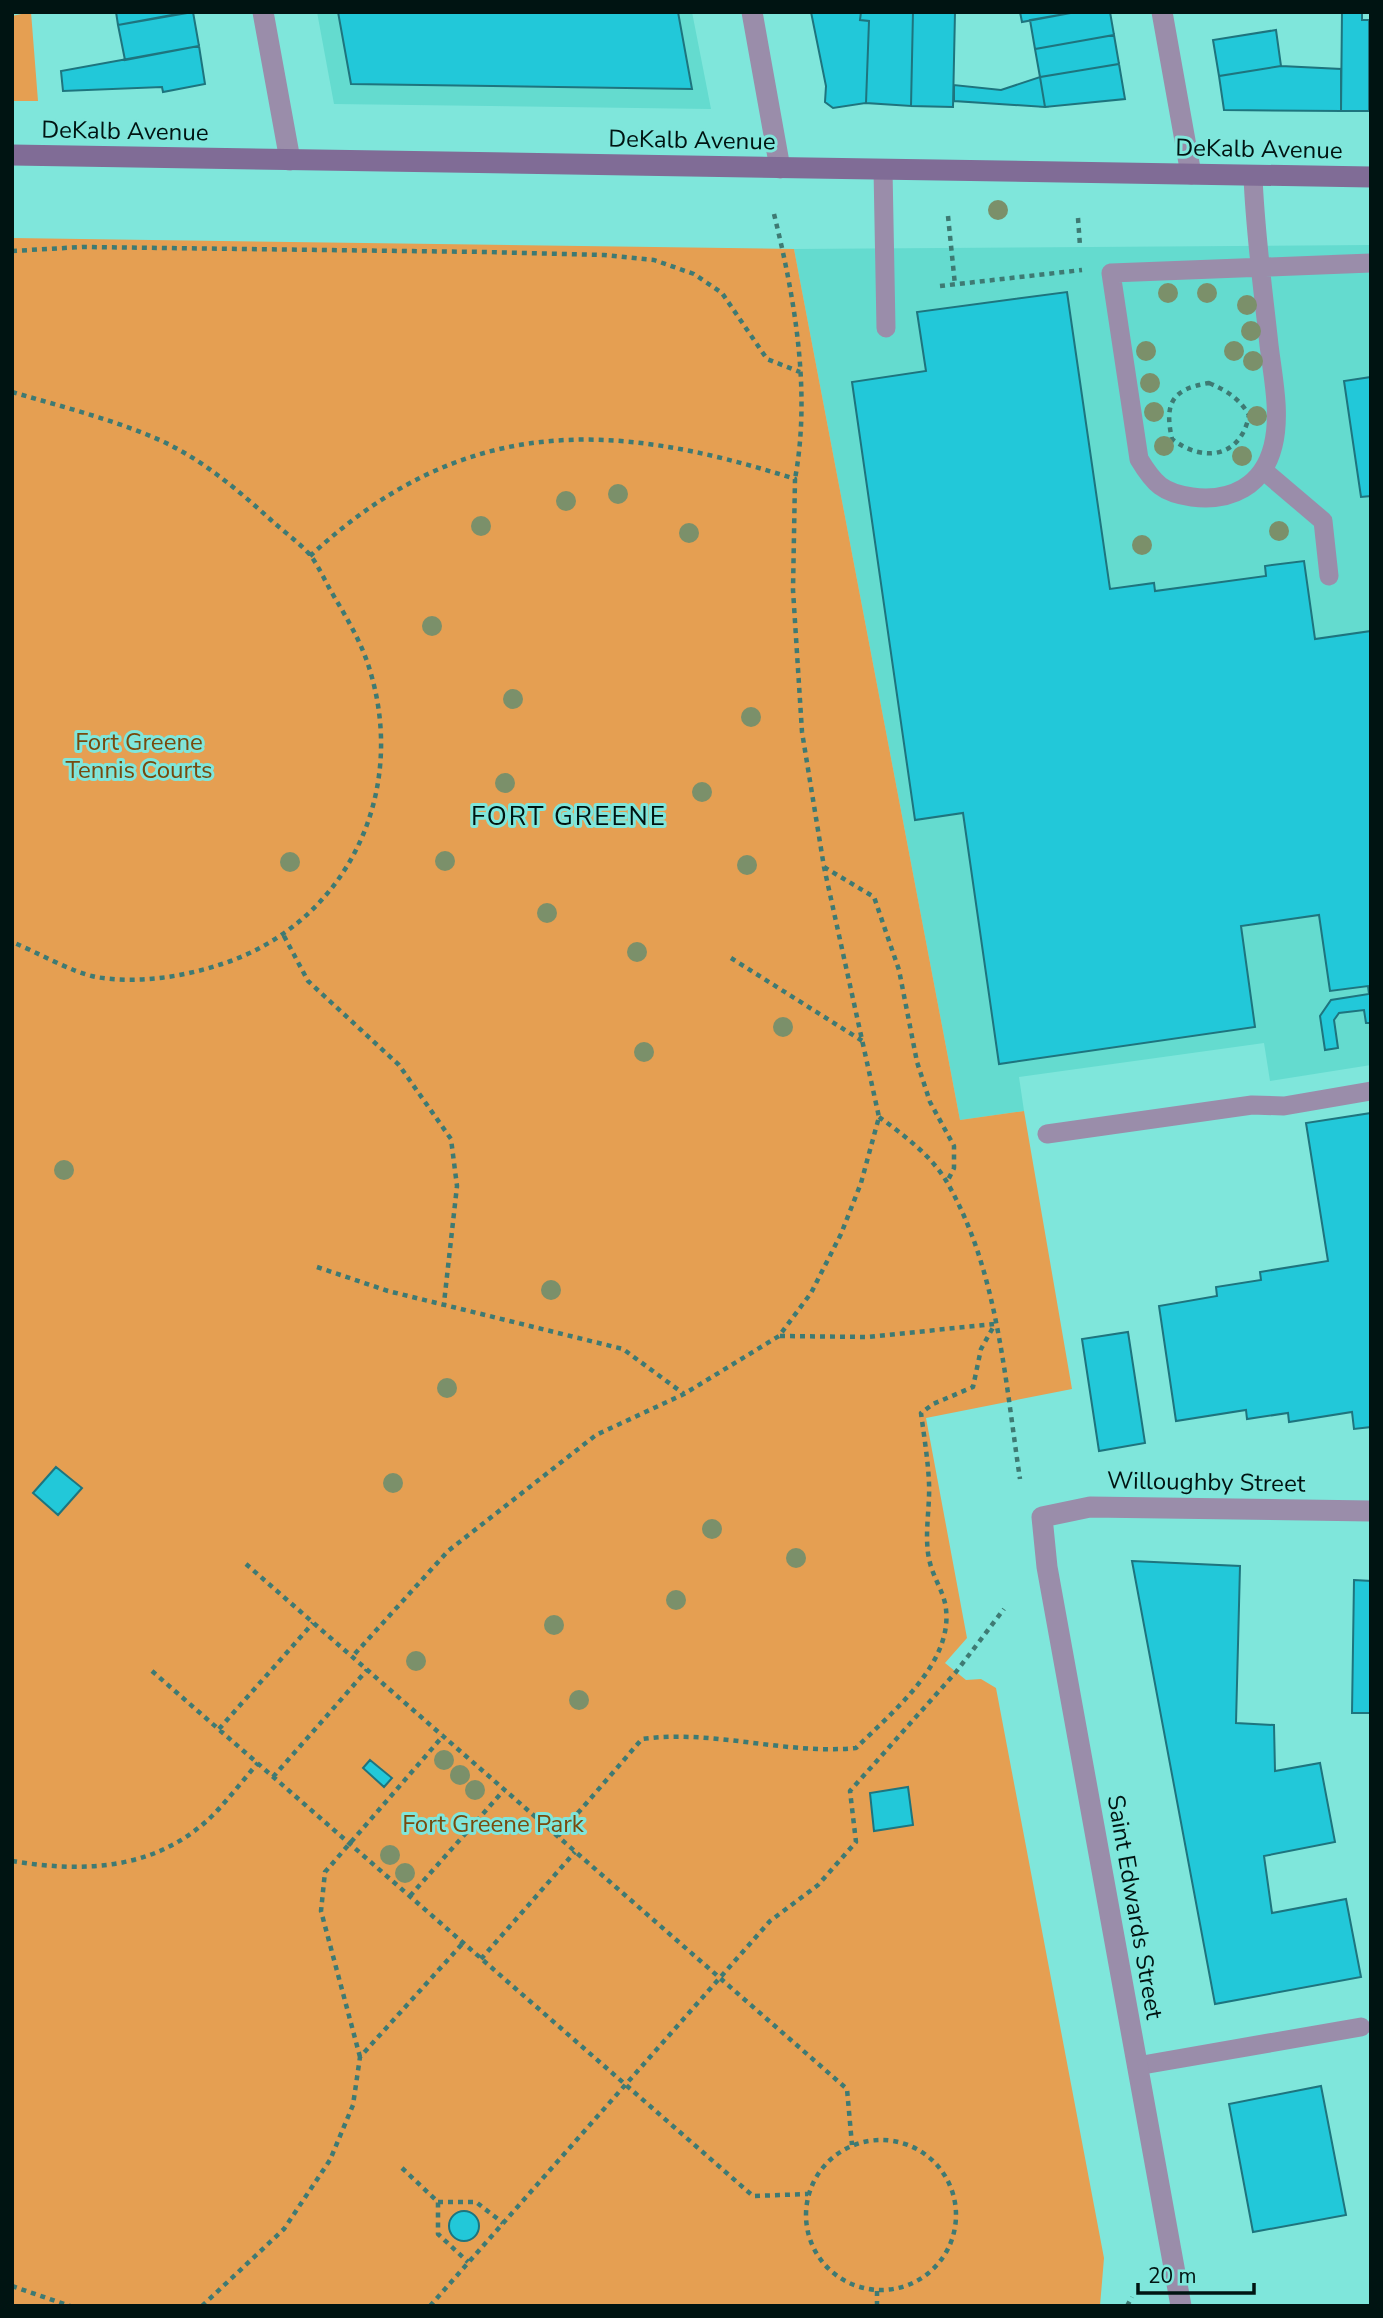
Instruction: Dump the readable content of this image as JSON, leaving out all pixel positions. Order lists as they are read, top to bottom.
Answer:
{
  "streets": {
    "main road": ["DeKalb Avenue"],
    "street": ["Willoughby Street", "Saint Edwards Street"]
  },
  "crossings": [
    ["Willoughby Street", "Saint Edwards Street"]
  ],
  "districts": ["FORT GREENE"],
  "parks": ["Fort Greene Tennis Courts", "Fort Greene Park"],
  "scale_bar": "20 m"
}
